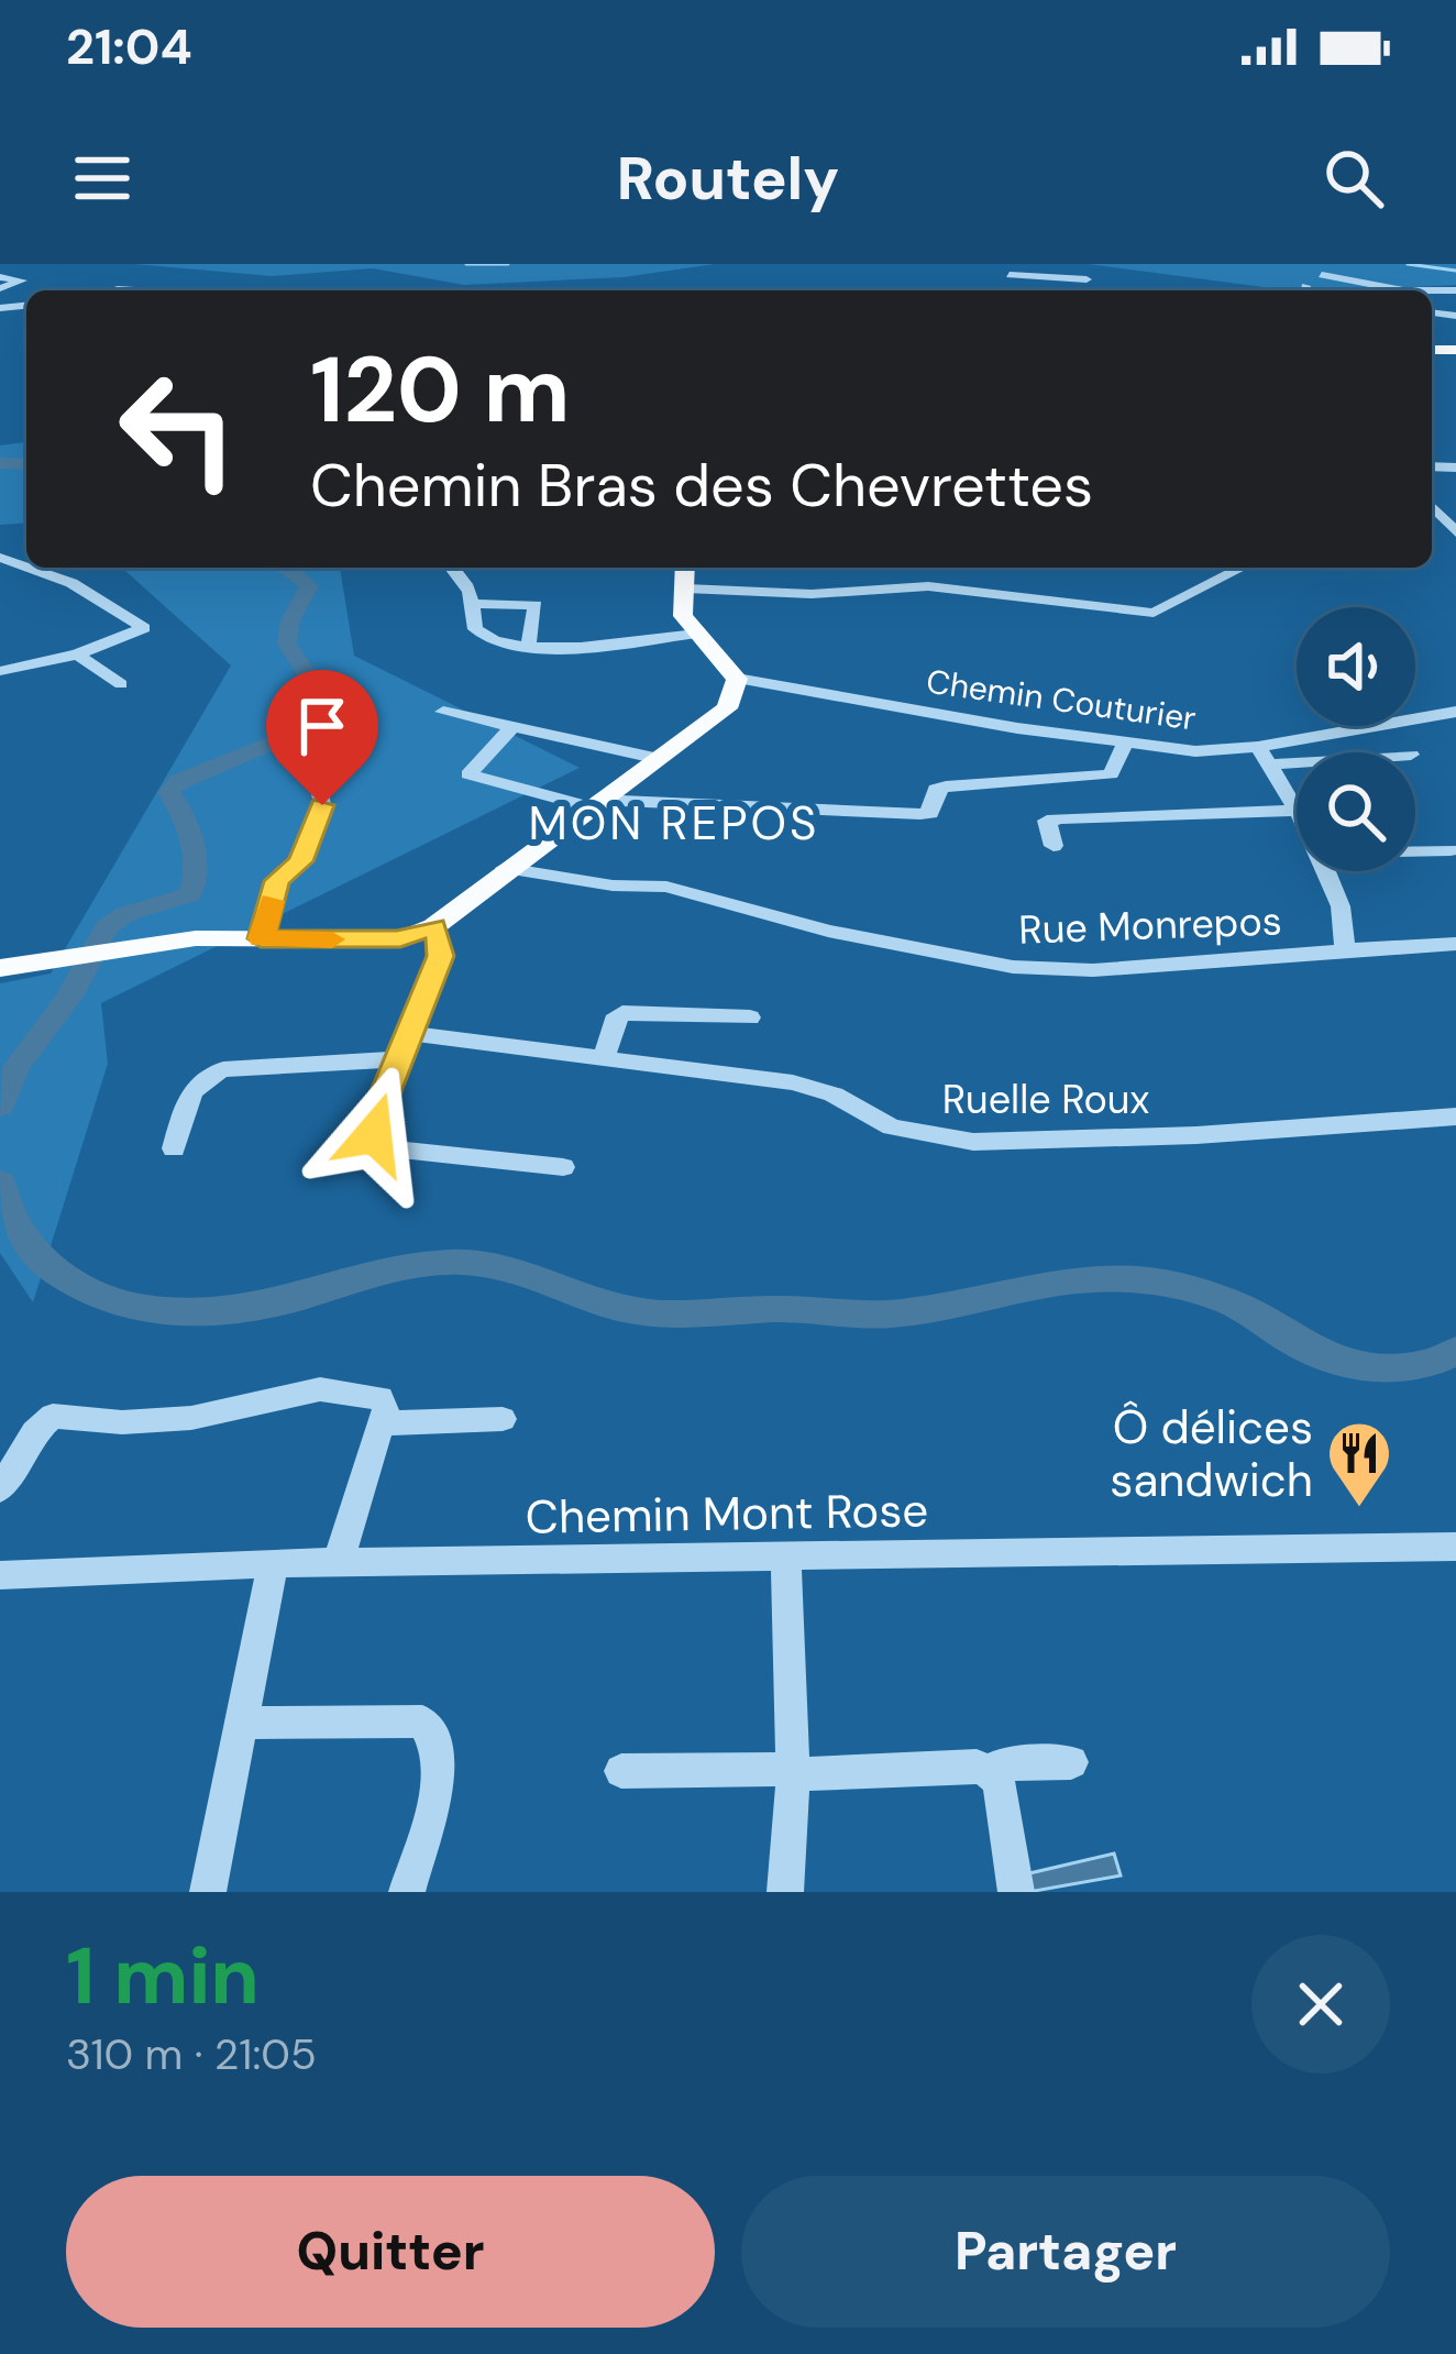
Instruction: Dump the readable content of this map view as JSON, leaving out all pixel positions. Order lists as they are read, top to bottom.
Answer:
{
  "streets": {
    "street": [
      "Chemin Couturier",
      "Rue Monrepos",
      "Ruelle Roux",
      "Chemin Mont Rose"
    ]
  },
  "crossings": [
    ["Chemin Couturier", "Rue Monrepos"]
  ],
  "districts": ["MON REPOS"],
  "places": {
    "restaurant": ["Ô délices sandwich"]
  },
  "page": {
    "status": "21:04",
    "header": "Routely",
    "turn": ["120 m", "Chemin Bras des Chevrettes"],
    "heading": ["1 min", "310 m · 21:05"],
    "buttons": ["Quitter", "Partager"]
  }
}
